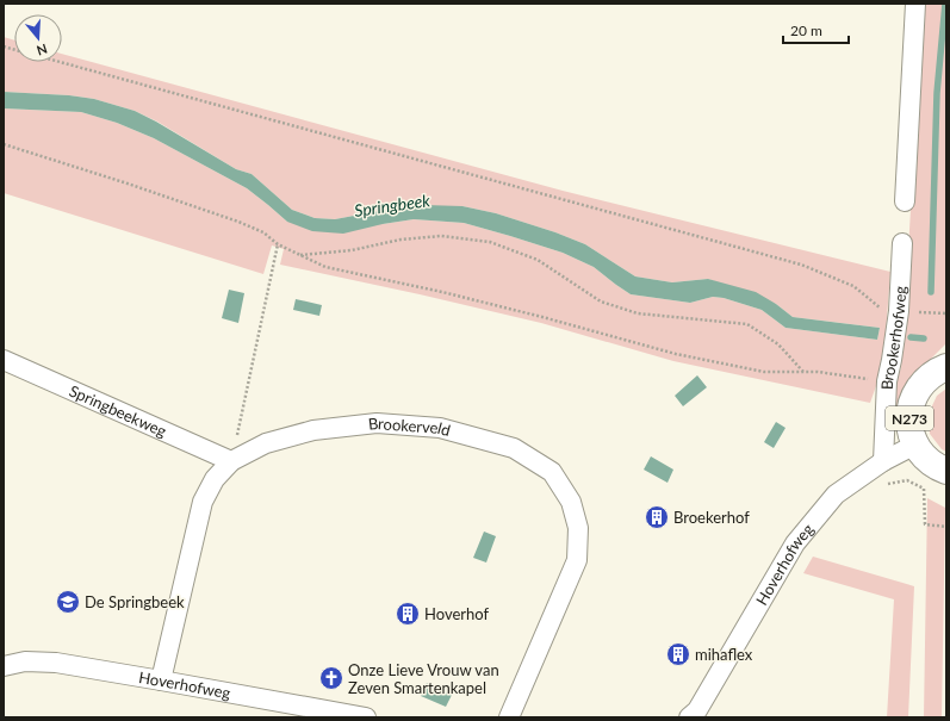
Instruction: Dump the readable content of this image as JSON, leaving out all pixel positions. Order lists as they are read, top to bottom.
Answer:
{
  "streets": {
    "main road": ["N273"],
    "street": [
      "Brookerhofweg",
      "Springbeekweg",
      "Brookerveld",
      "Hoverhofweg"
    ]
  },
  "crossings": [
    ["Brookerhofweg", "Hoverhofweg"],
    ["Springbeekweg", "Brookerveld"],
    ["N273", "Hoverhofweg"],
    ["Brookerveld", "Hoverhofweg"]
  ],
  "water": ["Springbeek"],
  "places": {
    "building": ["Broekerhof", "Hoverhof", "mihaflex"],
    "school or university": ["De Springbeek"],
    "church": ["Onze Lieve Vrouw van Zeven Smartenkapel"]
  },
  "scale_bar": "20 m",
  "north": "bottom"
}
